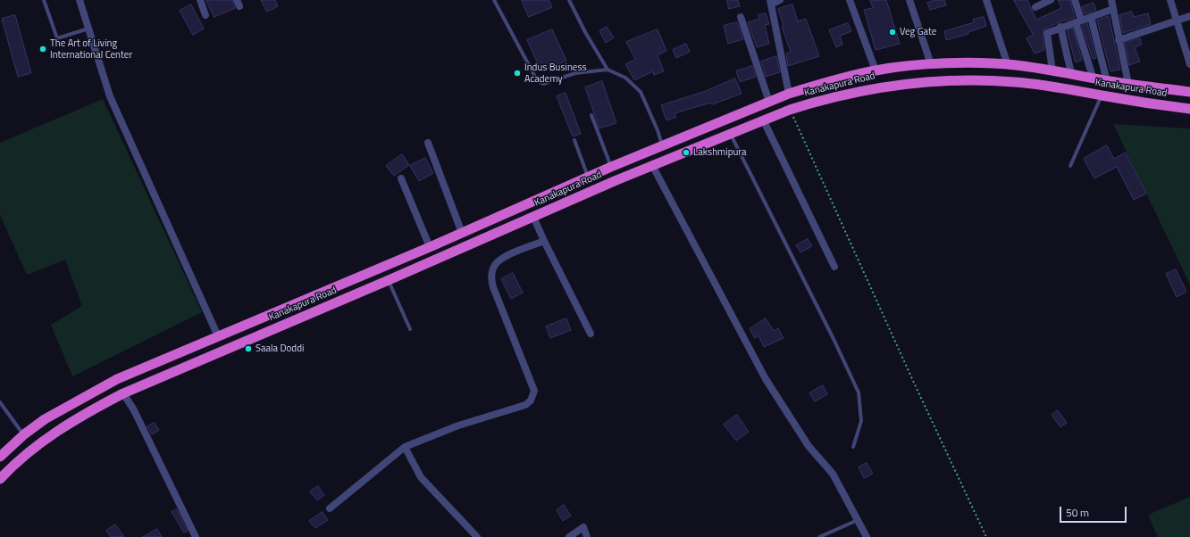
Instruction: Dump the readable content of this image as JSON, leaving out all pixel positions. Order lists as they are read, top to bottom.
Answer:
{
  "streets": {
    "highway": ["Kanakapura Road"]
  },
  "places": [
    "Veg Gate",
    "The Art of Living International Center",
    "Indus Business Academy",
    "Lakshmipura",
    "Saala Doddi"
  ],
  "scale_bar": "50 m"
}
